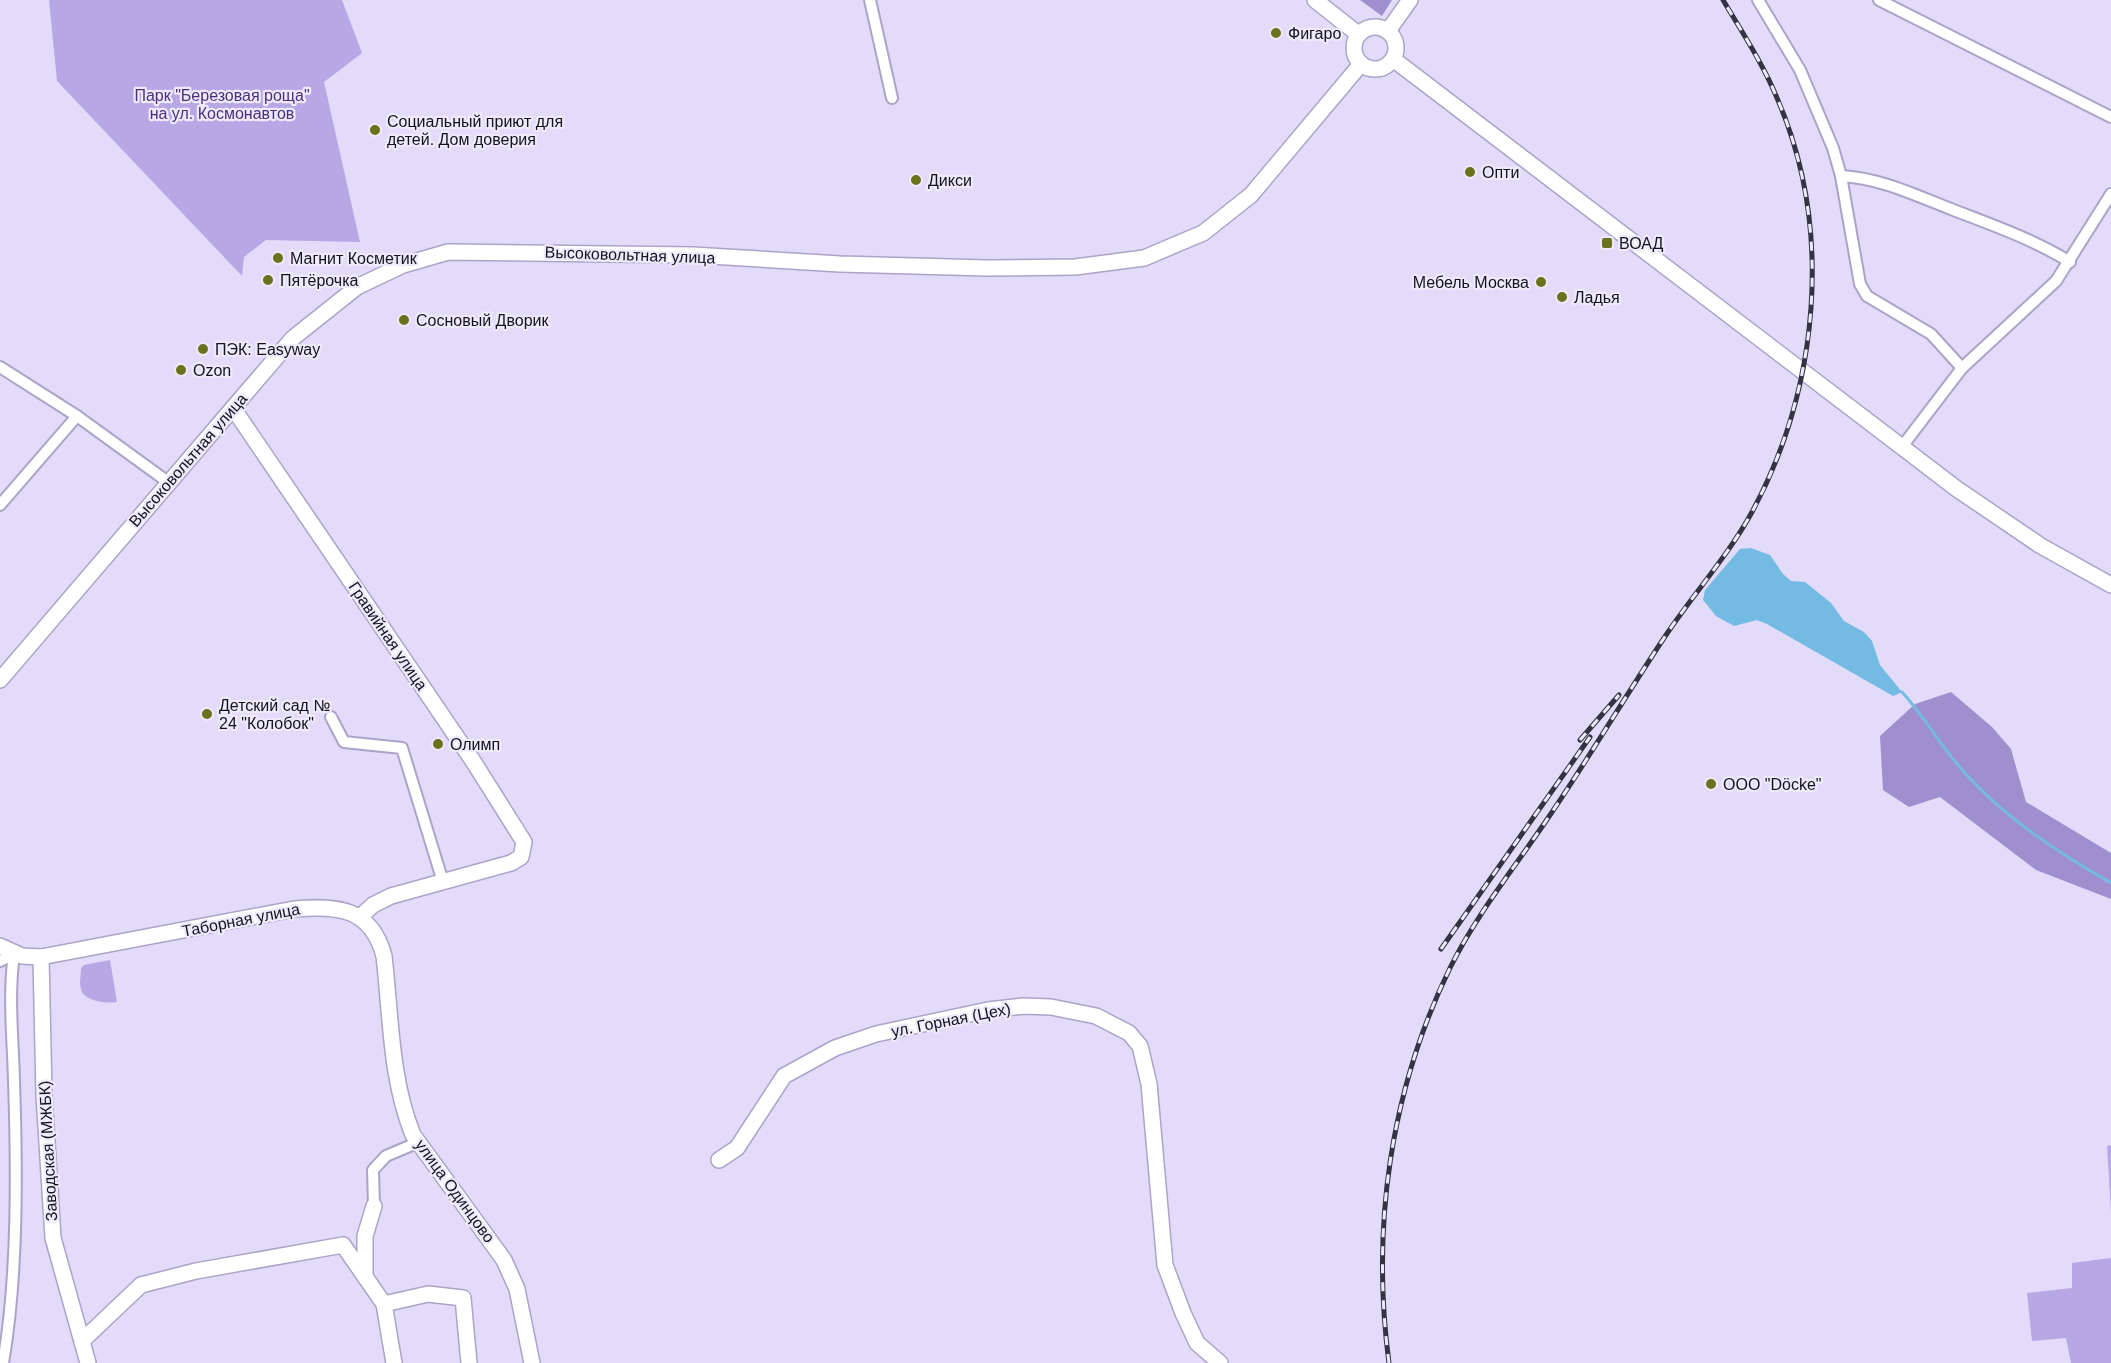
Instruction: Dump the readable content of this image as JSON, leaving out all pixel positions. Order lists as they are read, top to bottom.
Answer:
{
  "streets": {
    "street": [
      "Высоковольтная улица",
      "Гравийная улица",
      "Таборная улица",
      "ул. Горная (Цех)",
      "Заводская (МЖБК)",
      "улица Одинцово"
    ]
  },
  "crossings": [
    ["Высоковольтная улица", "Гравийная улица"],
    ["Таборная улица", "Заводская (МЖБК)"],
    ["Таборная улица", "улица Одинцово"]
  ],
  "parks": ["Парк \"Березовая роща\" на ул. Космонавтов"],
  "places": {
    "other": [
      "Фигаро",
      "Социальный приют для детей. Дом доверия",
      "Опти",
      "Дикси",
      "Магнит Косметик",
      "Пятёрочка",
      "Мебель Москва",
      "Ладья",
      "Сосновый Дворик",
      "ПЭК: Easyway",
      "Ozon",
      "Детский сад № 24 \"Колобок\"",
      "Олимп",
      "ООО \"Döcke\""
    ],
    "transit": ["ВОАД"]
  }
}
